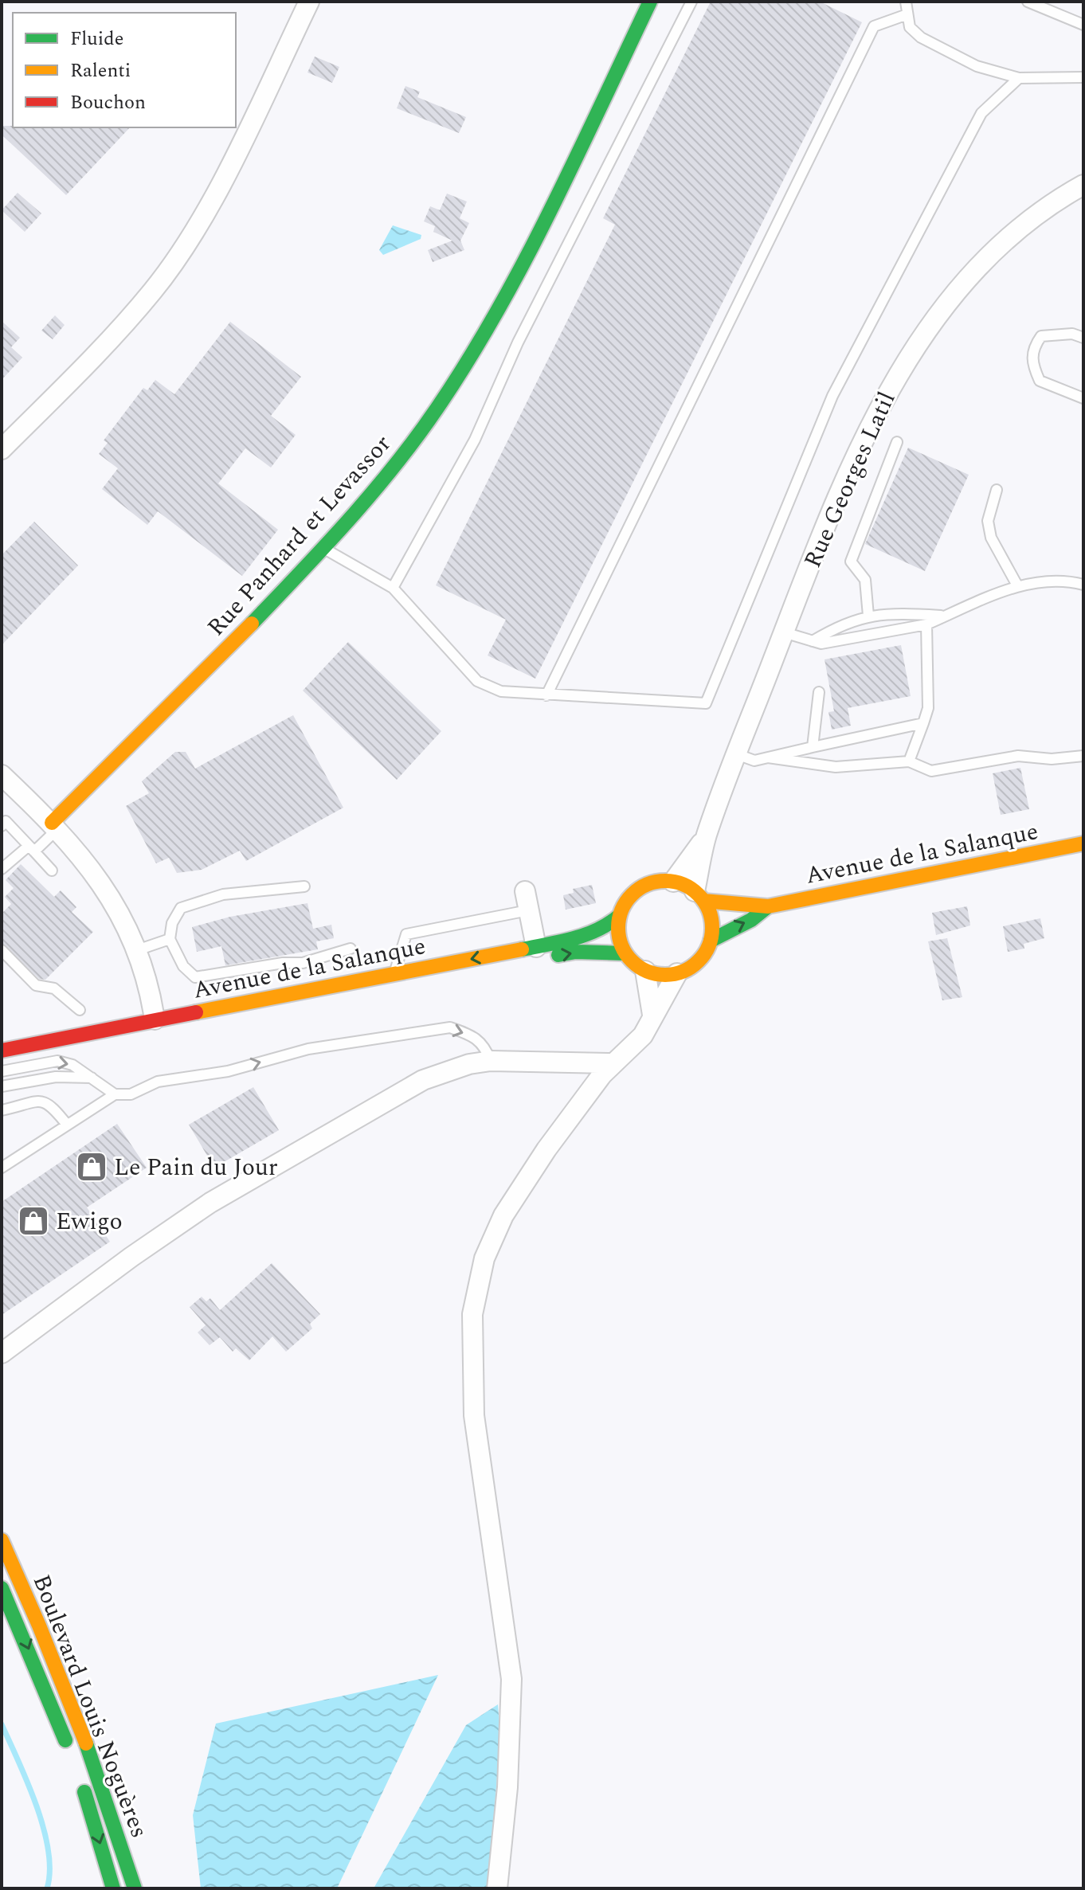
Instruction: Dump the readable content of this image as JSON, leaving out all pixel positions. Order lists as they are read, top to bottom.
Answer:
{
  "streets": {
    "main road": ["Rue Panhard et Levassor", "Avenue de la Salanque", "Boulevard Louis Noguères"],
    "street": ["Rue Georges Latil"]
  },
  "crossings": [
    ["Rue Georges Latil", "Avenue de la Salanque"]
  ],
  "places": {
    "shop": ["Le Pain du Jour", "Ewigo"]
  },
  "legend": ["Fluide", "Ralenti", "Bouchon"]
}
